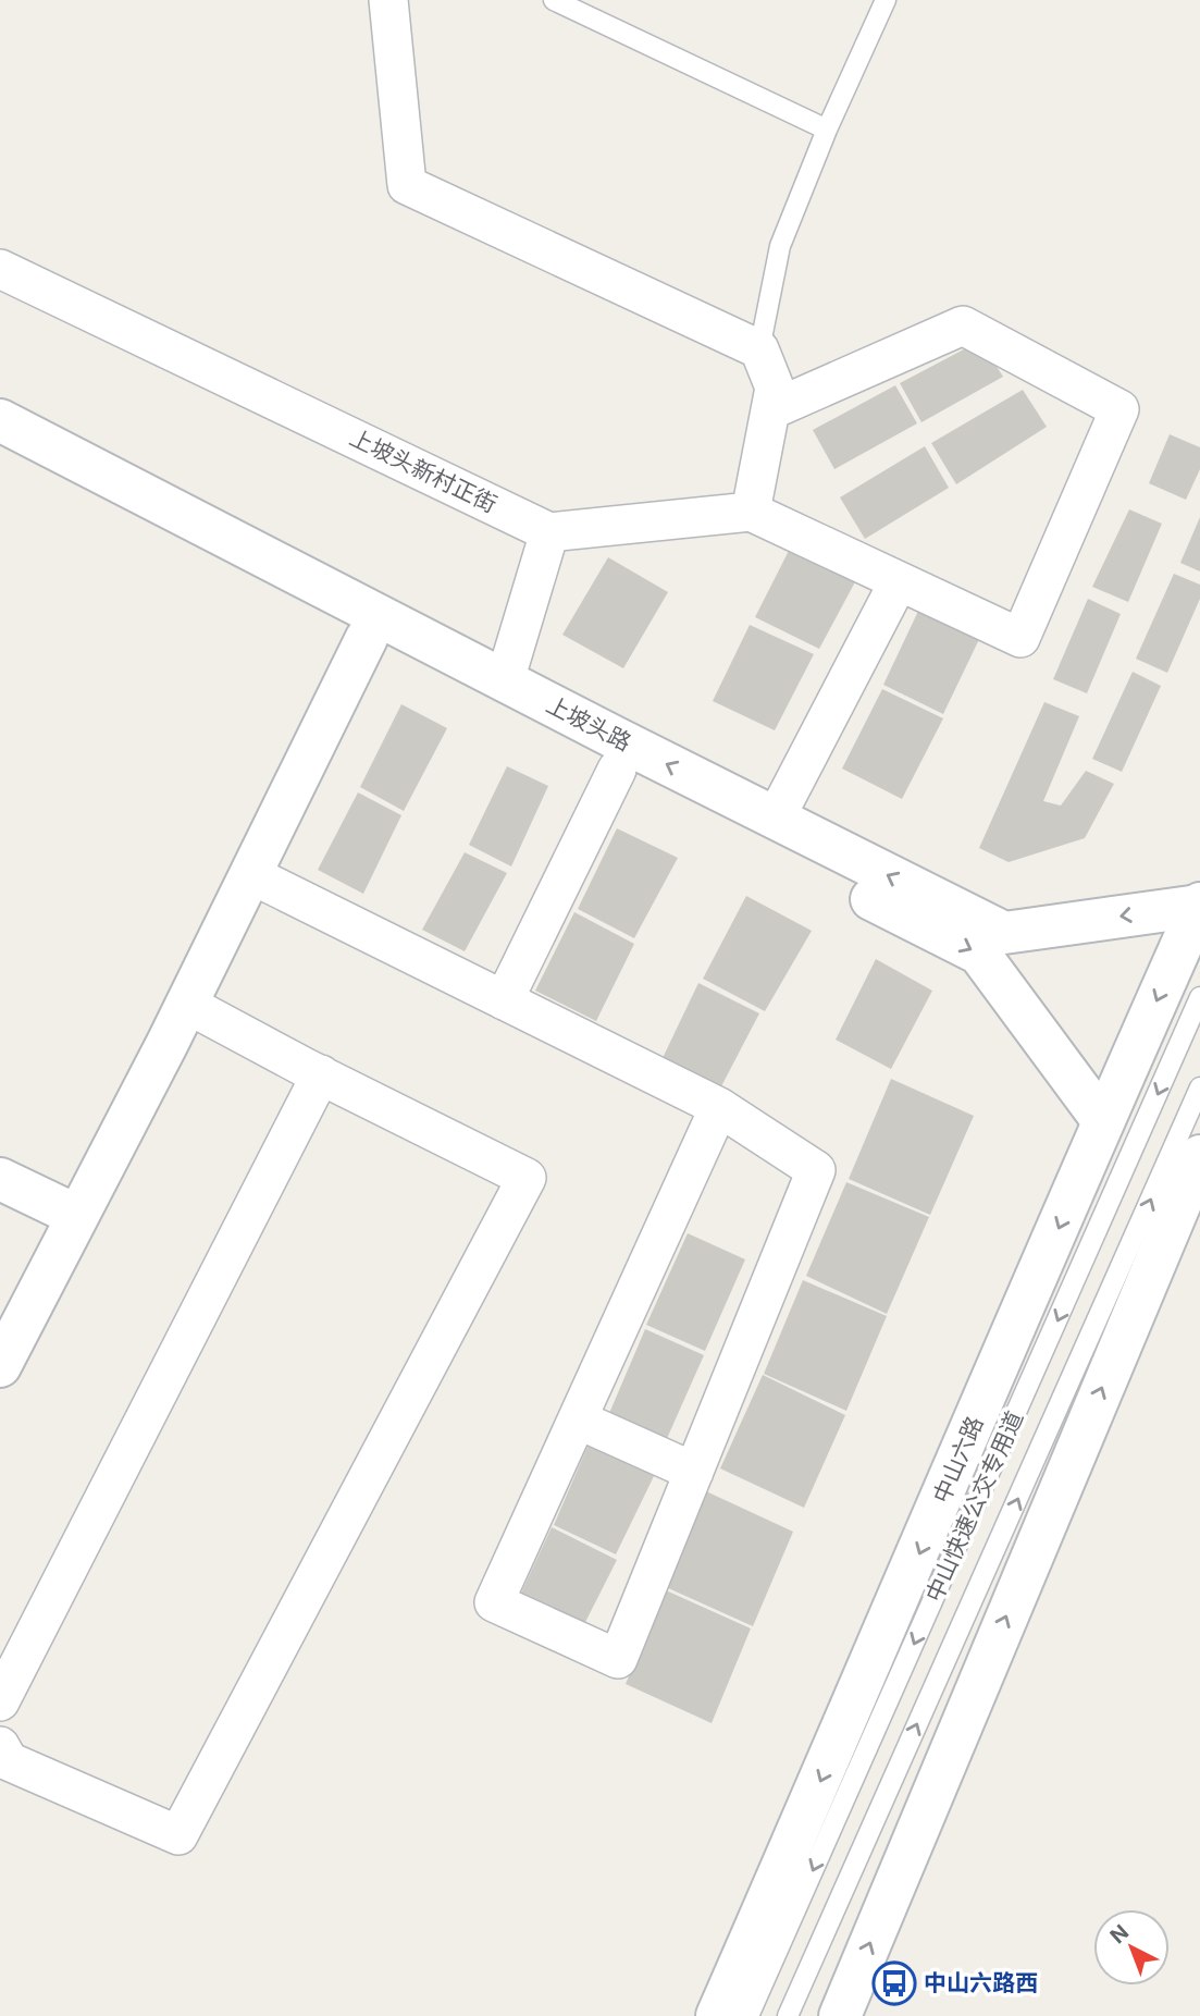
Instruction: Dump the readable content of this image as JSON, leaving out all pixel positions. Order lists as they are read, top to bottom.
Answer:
{
  "streets": {
    "street": ["上坡头新村正街", "上坡头路", "中山六路"],
    "lane": ["中山快速公交专用道"]
  },
  "crossings": [
    ["上坡头路", "中山六路"]
  ],
  "places": {
    "bus stop": ["中山六路西"]
  },
  "north": "top left"
}
